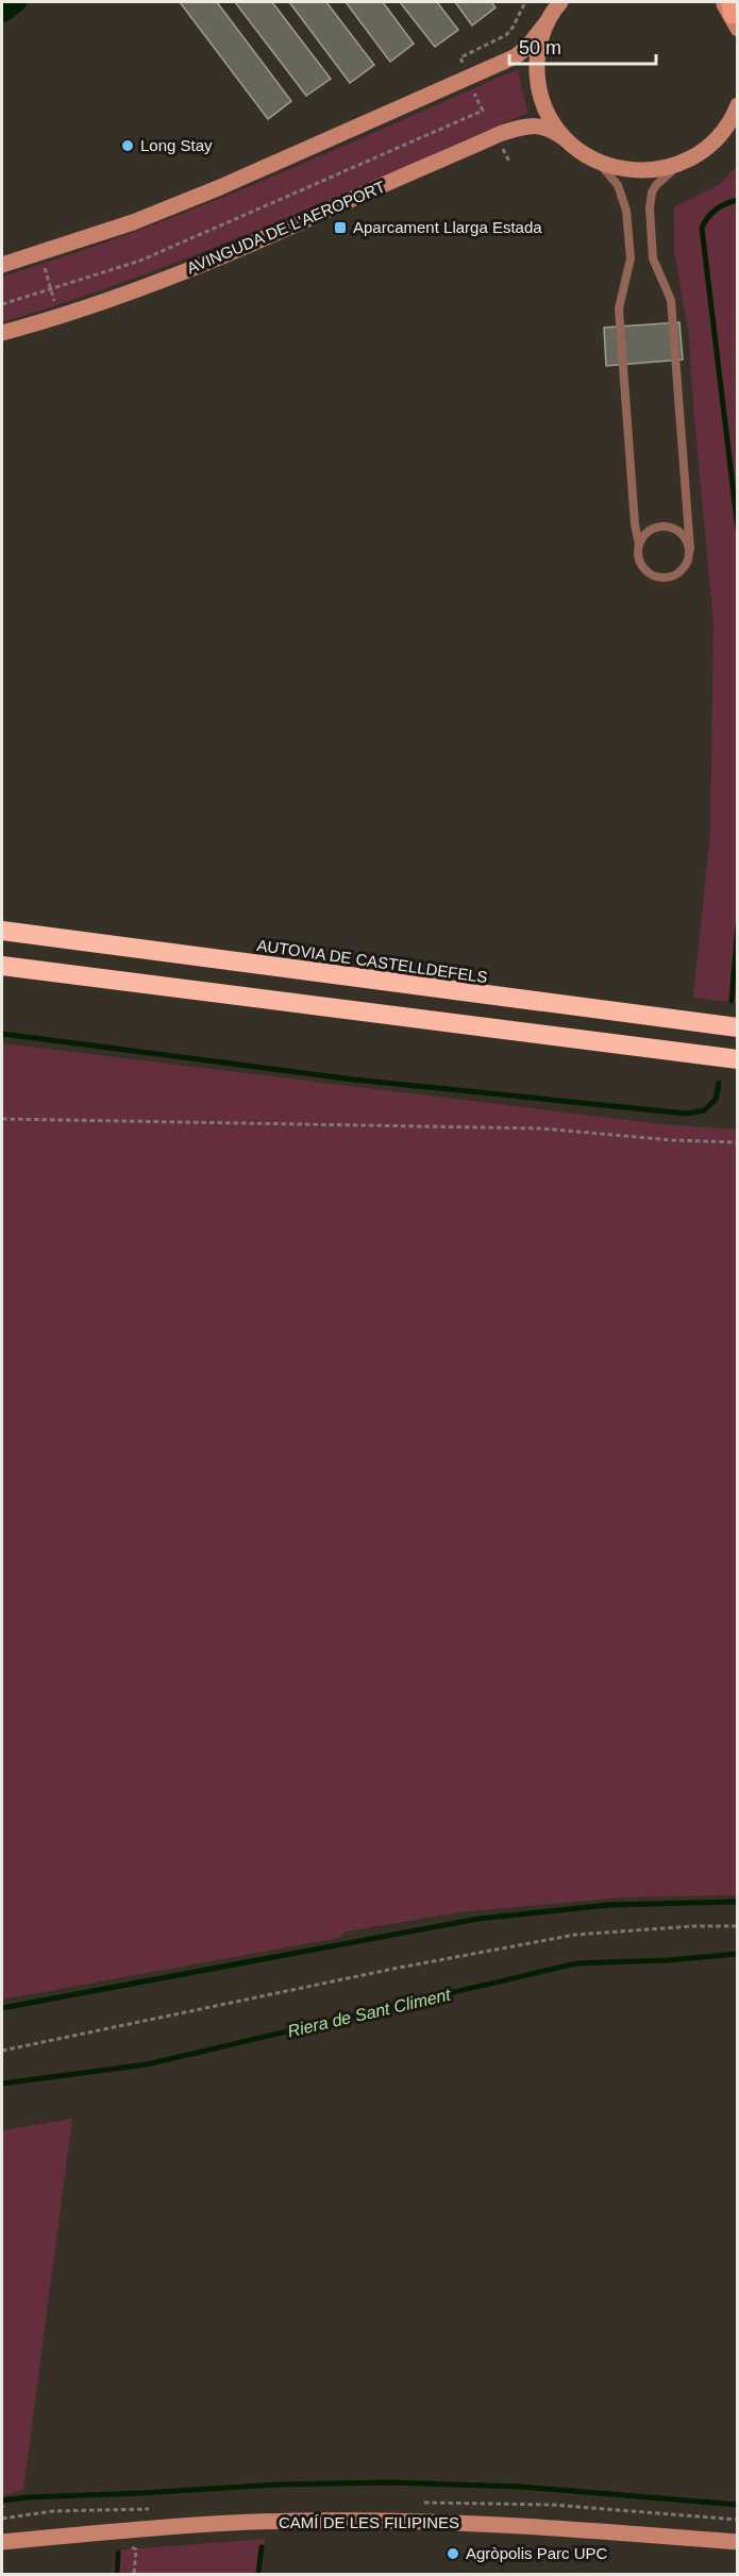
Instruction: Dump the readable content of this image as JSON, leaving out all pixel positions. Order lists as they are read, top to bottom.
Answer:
{
  "streets": {
    "highway": ["AUTOVIA DE CASTELLDEFELS"],
    "street": ["AVINGUDA DE L'AEROPORT", "CAMÍ DE LES FILIPINES"]
  },
  "water": ["Riera de Sant Climent"],
  "places": {
    "other": ["Long Stay", "Agròpolis Parc UPC"],
    "transit": ["Aparcament Llarga Estada"]
  },
  "scale_bar": "50 m"
}
